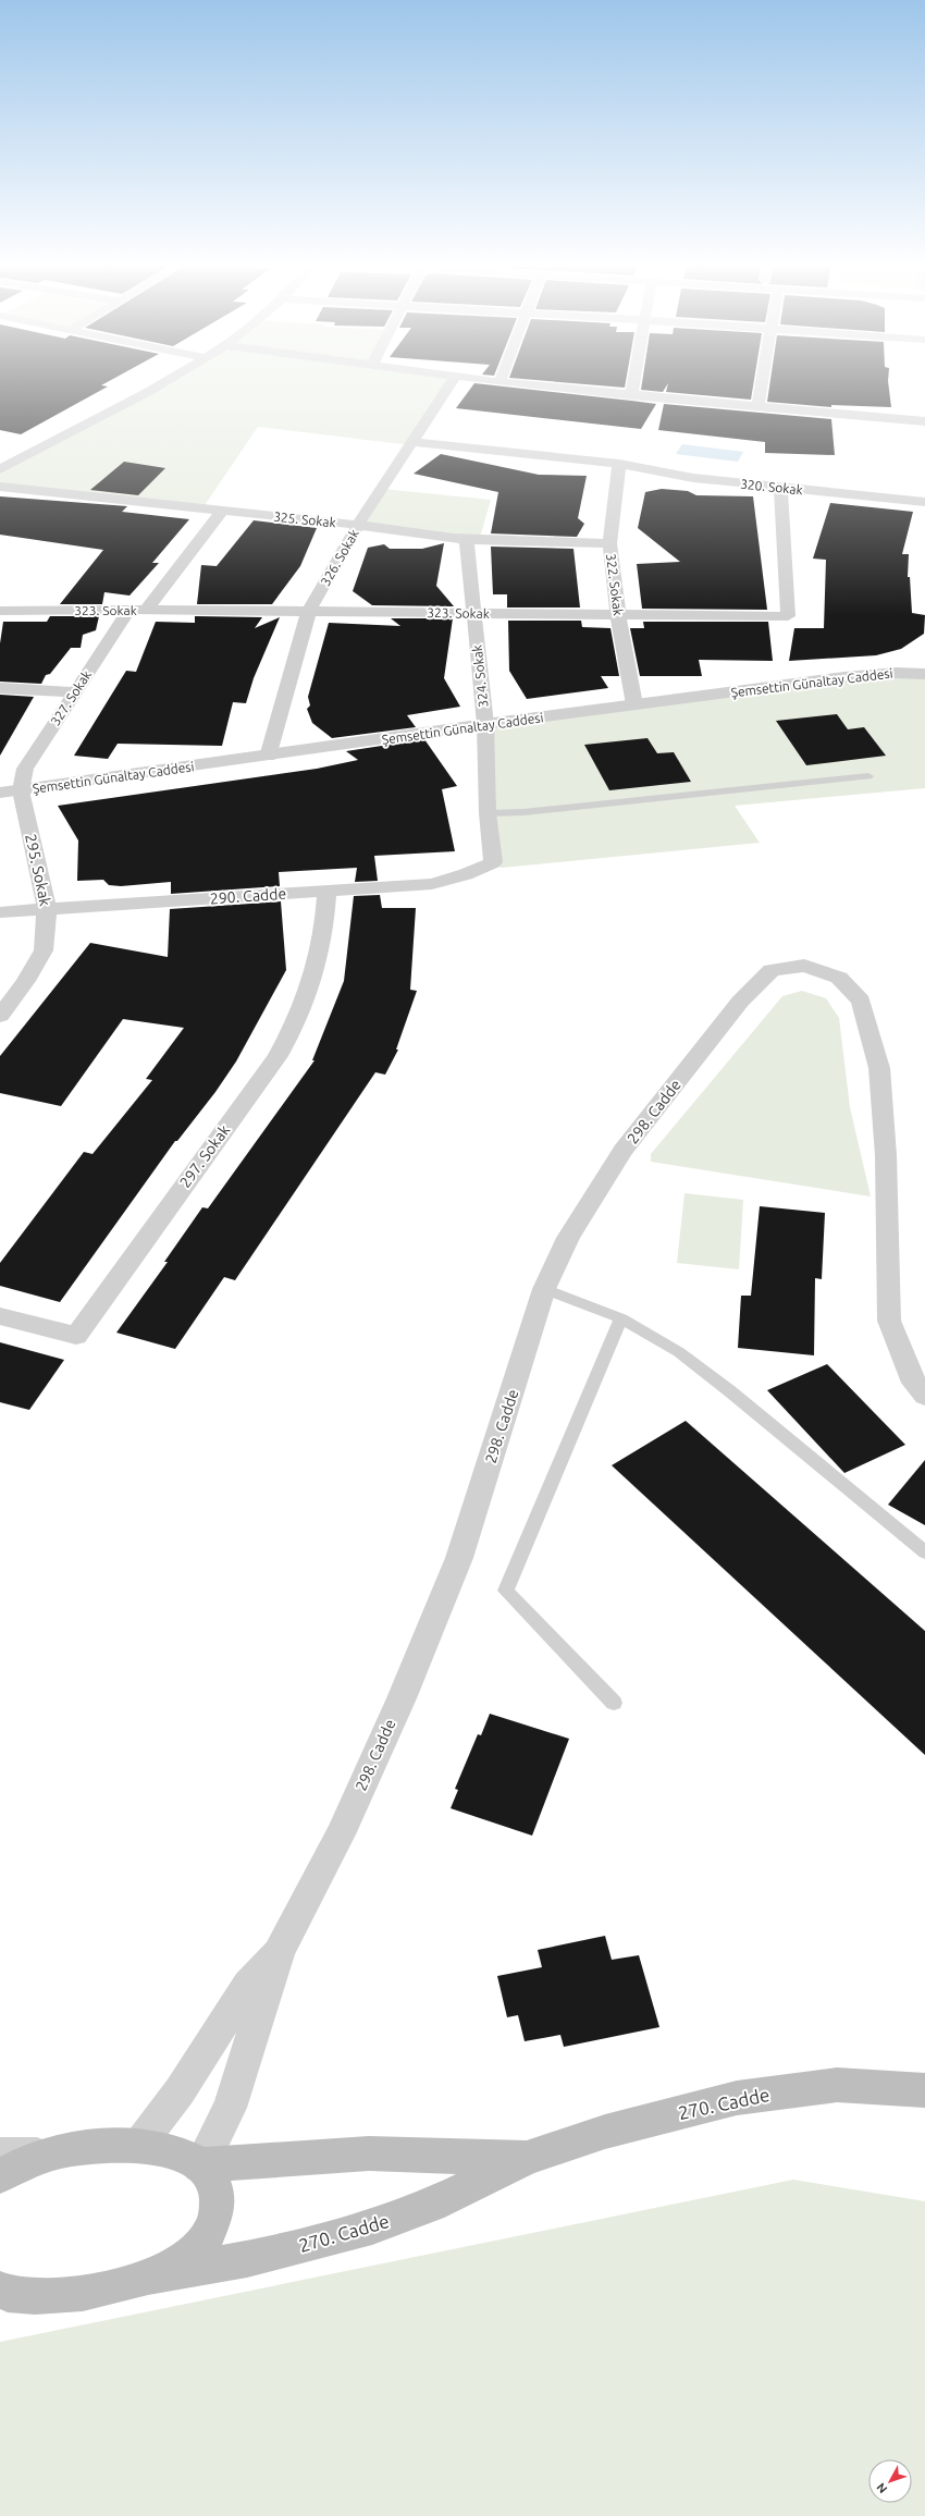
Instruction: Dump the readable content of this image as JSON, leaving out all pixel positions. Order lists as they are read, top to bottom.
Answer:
{
  "streets": {
    "main road": ["270. Cadde"],
    "street": [
      "320. Sokak",
      "325. Sokak",
      "326. Sokak",
      "322. Sokak",
      "323. Sokak",
      "324. Sokak",
      "Şemsettin Günaltay Caddesi",
      "327. Sokak",
      "295. Sokak",
      "290. Cadde",
      "298. Cadde",
      "297. Sokak"
    ]
  },
  "crossings": [
    ["320. Sokak", "326. Sokak"],
    ["320. Sokak", "322. Sokak"],
    ["320. Sokak", "323. Sokak"],
    ["325. Sokak", "326. Sokak"],
    ["325. Sokak", "322. Sokak"],
    ["325. Sokak", "324. Sokak"],
    ["325. Sokak", "327. Sokak"],
    ["326. Sokak", "323. Sokak"],
    ["326. Sokak", "Şemsettin Günaltay Caddesi"],
    ["322. Sokak", "323. Sokak"],
    ["322. Sokak", "Şemsettin Günaltay Caddesi"],
    ["323. Sokak", "324. Sokak"],
    ["323. Sokak", "327. Sokak"],
    ["324. Sokak", "Şemsettin Günaltay Caddesi"],
    ["324. Sokak", "290. Cadde"],
    ["Şemsettin Günaltay Caddesi", "327. Sokak"],
    ["Şemsettin Günaltay Caddesi", "295. Sokak"],
    ["327. Sokak", "295. Sokak"],
    ["295. Sokak", "290. Cadde"],
    ["290. Cadde", "297. Sokak"]
  ],
  "north": "bottom left"
}
